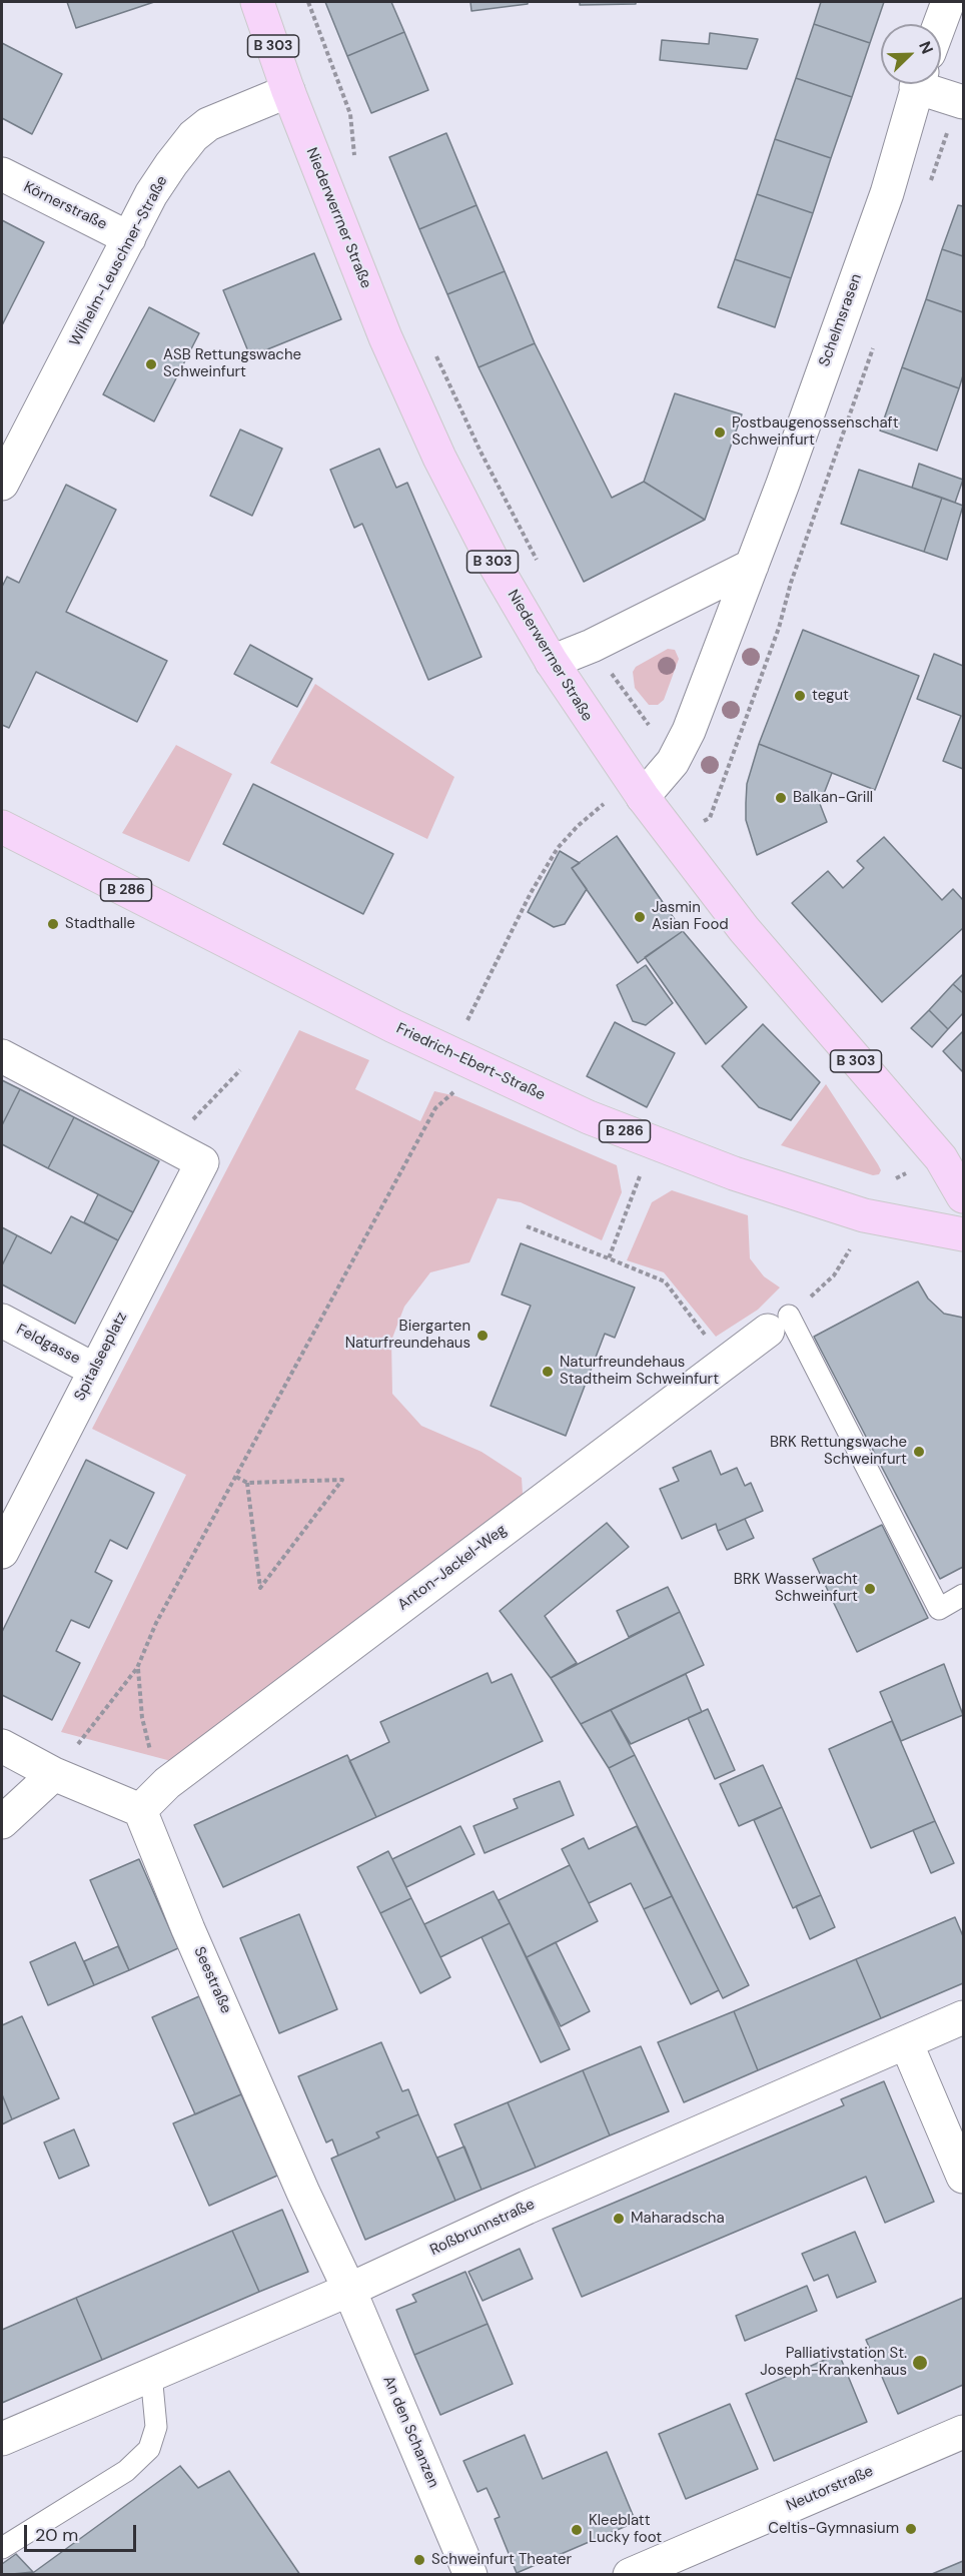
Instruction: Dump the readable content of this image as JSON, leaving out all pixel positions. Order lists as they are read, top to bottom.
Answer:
{
  "streets": {
    "main road": [
      "B 303",
      "Niederwerrner Straße",
      "B 286",
      "Friedrich-Ebert-Straße"
    ],
    "street": [
      "Körnerstraße",
      "Wilhelm-Leuschner-Straße",
      "Schelmsrasen",
      "Feldgasse",
      "Spitalseeplatz",
      "Anton-Jackel-Weg",
      "Seestraße",
      "Roßbrunnstraße",
      "An den Schanzen",
      "Neutorstraße"
    ]
  },
  "crossings": [
    ["Körnerstraße", "Wilhelm-Leuschner-Straße"],
    ["Niederwerrner Straße", "Wilhelm-Leuschner-Straße"],
    ["Niederwerrner Straße", "Schelmsrasen"],
    ["Feldgasse", "Spitalseeplatz"],
    ["Anton-Jackel-Weg", "Seestraße"],
    ["Seestraße", "Roßbrunnstraße"],
    ["Seestraße", "An den Schanzen"],
    ["Roßbrunnstraße", "An den Schanzen"]
  ],
  "places": [
    "ASB Rettungswache Schweinfurt",
    "Postbaugenossenschaft Schweinfurt",
    "tegut",
    "Balkan-Grill",
    "Jasmin Asian Food",
    "Stadthalle",
    "Biergarten Naturfreundehaus",
    "Naturfreundehaus Stadtheim Schweinfurt",
    "BRK Rettungswache Schweinfurt",
    "BRK Wasserwacht Schweinfurt",
    "Maharadscha",
    "Palliativstation St. Joseph-Krankenhaus",
    "Celtis-Gymnasium",
    "Kleeblatt Lucky foot",
    "Schweinfurt Theater"
  ],
  "scale_bar": "20 m",
  "north": "top right"
}
